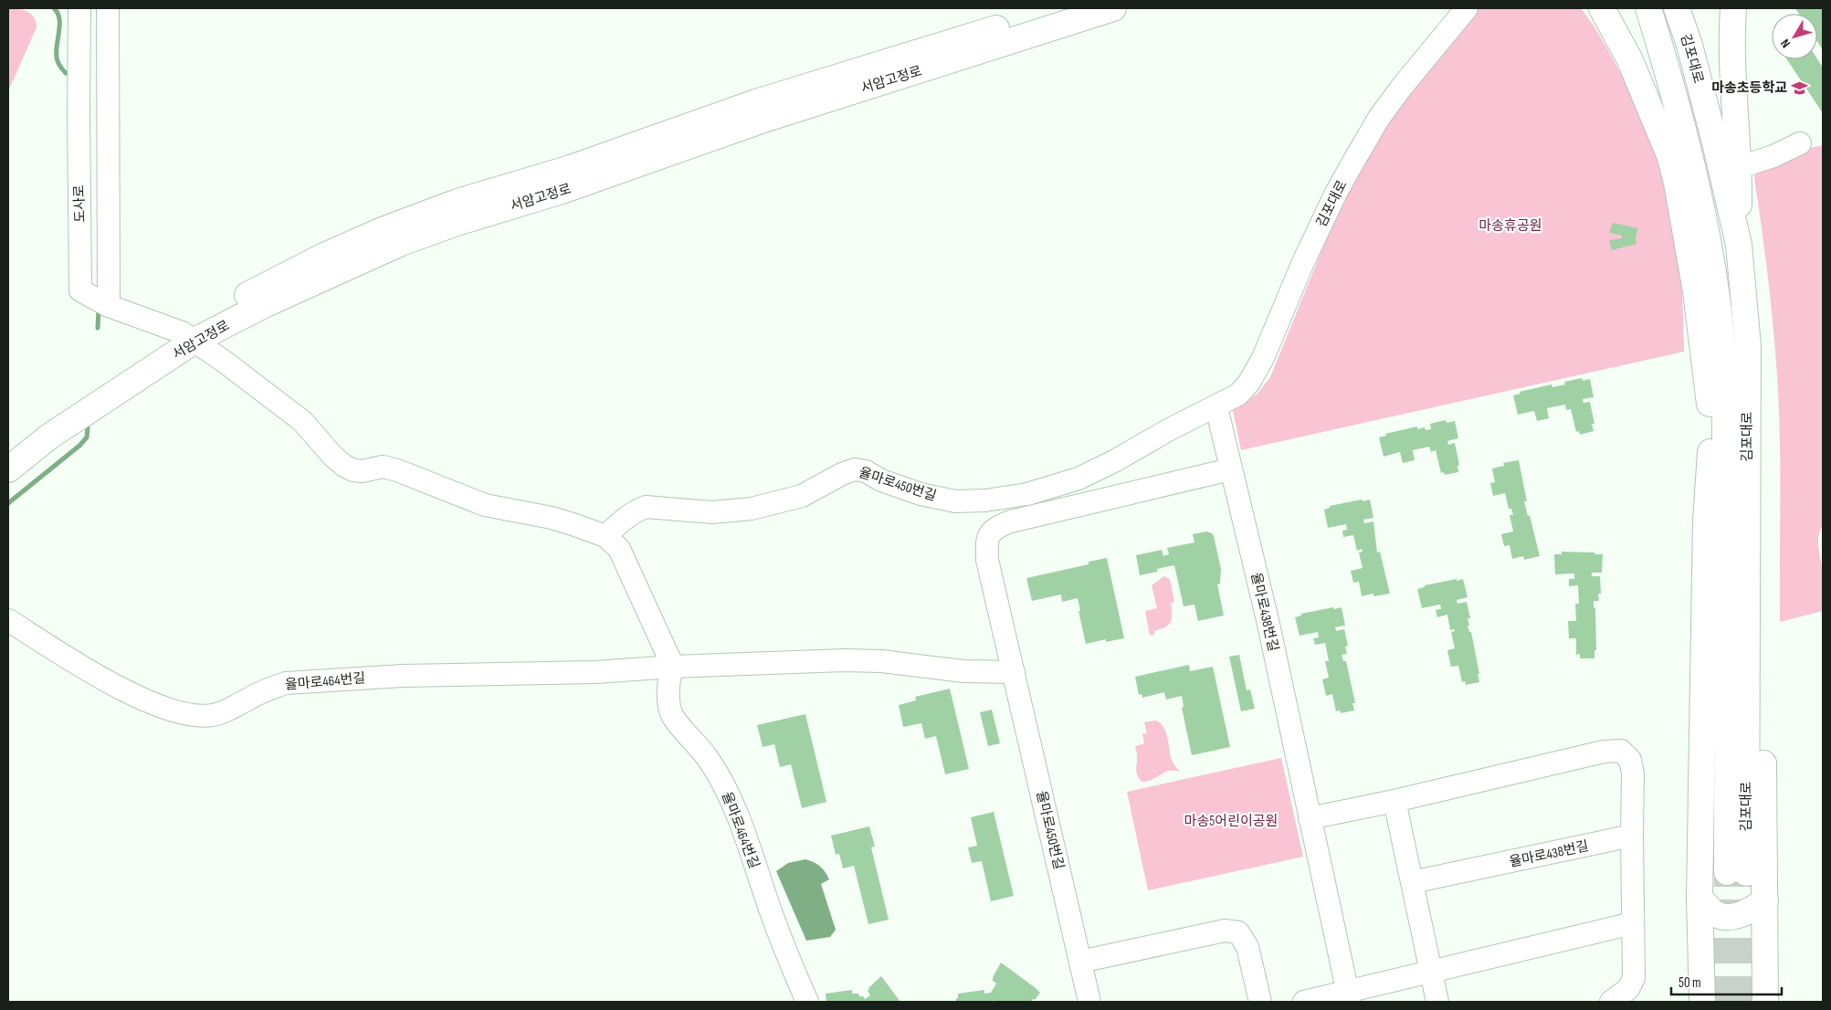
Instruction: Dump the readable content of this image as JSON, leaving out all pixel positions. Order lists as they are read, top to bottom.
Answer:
{
  "streets": {
    "main road": ["김포대로", "서암고정로"],
    "street": [
      "도사로",
      "율마로450번길",
      "율마로438번길",
      "율마로464번길"
    ]
  },
  "crossings": [
    ["김포대로", "율마로450번길"],
    ["김포대로", "율마로438번길"],
    ["서암고정로", "도사로"],
    ["율마로450번길", "율마로438번길"]
  ],
  "parks": ["마송휴공원", "마송5어린이공원"],
  "places": {
    "school or university": ["마송초등학교"]
  },
  "scale_bar": "50 m",
  "north": "bottom left"
}
